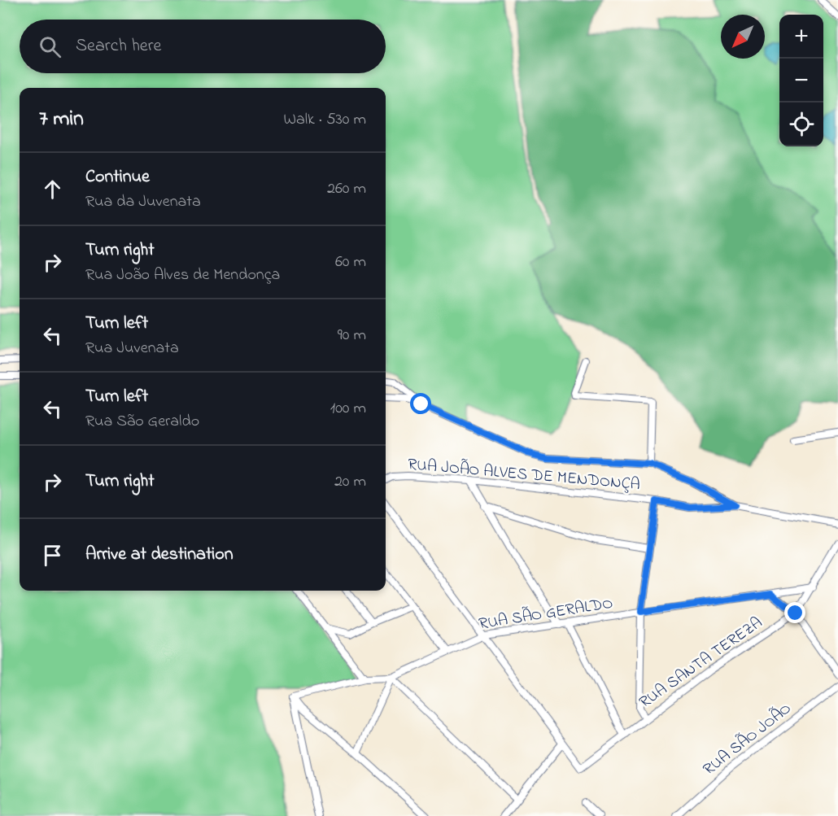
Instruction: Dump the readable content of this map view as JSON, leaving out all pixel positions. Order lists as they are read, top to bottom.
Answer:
{
  "streets": {
    "street": [
      "RUA JOÃO ALVES DE MENDONÇA",
      "RUA SÃO GERALDO",
      "RUA SANTA TEREZA",
      "RUA SÃO JOÃO"
    ]
  },
  "crossings": [
    ["RUA SÃO GERALDO", "RUA SANTA TEREZA"]
  ],
  "north": "bottom left",
  "page": {
    "map_buttons": ["+", "−"],
    "search": "Search here",
    "heading": ["7 min", "Walk · 530 m"],
    "list": [
      ["Continue", "Rua da Juvenata", "260 m"],
      ["Turn right", "Rua João Alves de Mendonça", "60 m"],
      ["Turn left", "Rua Juvenata", "90 m"],
      ["Turn left", "Rua São Geraldo", "100 m"],
      ["Turn right", "20 m"],
      "Arrive at destination"
    ]
  }
}
